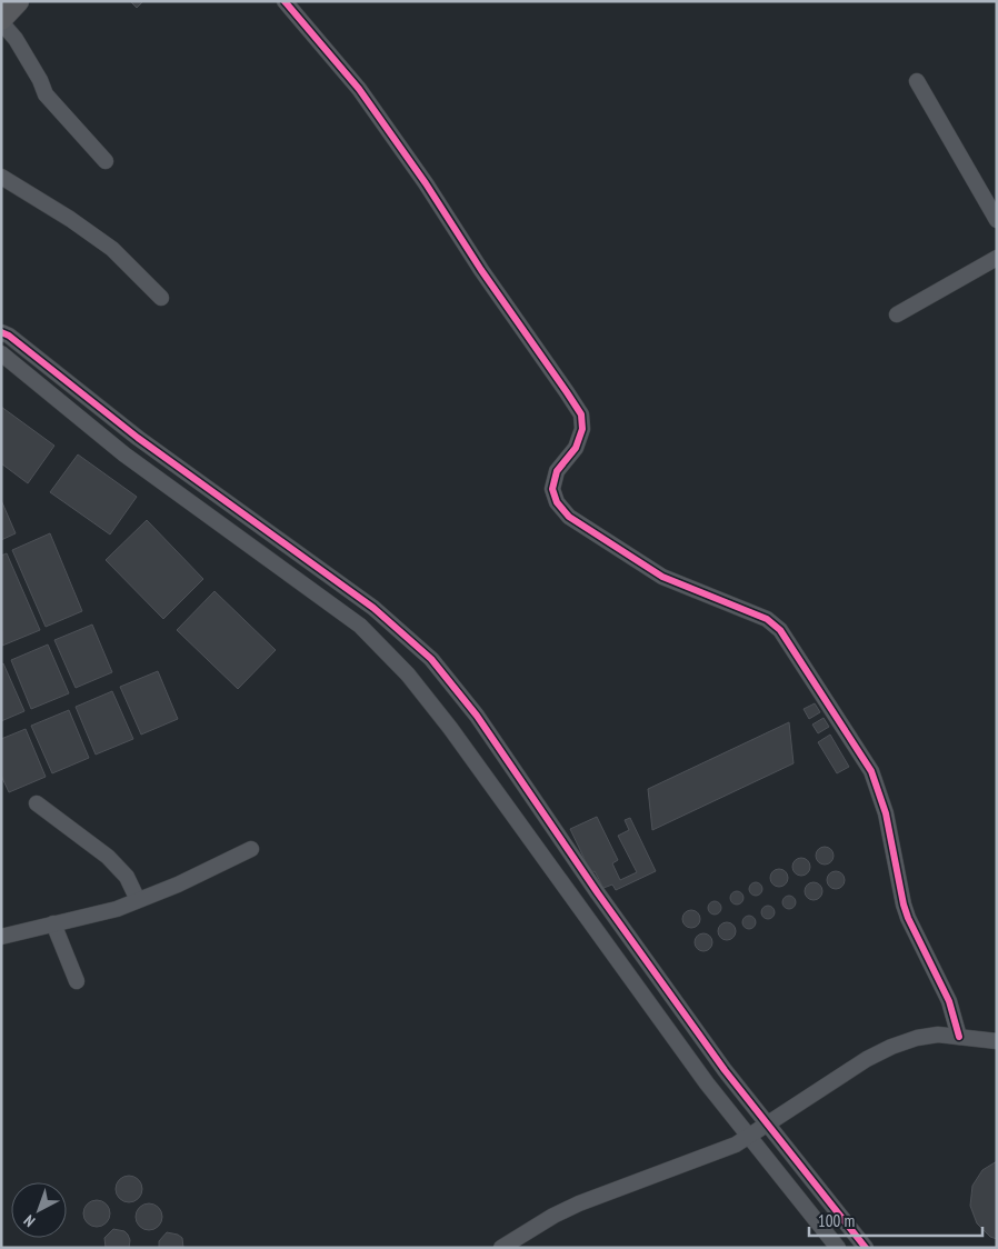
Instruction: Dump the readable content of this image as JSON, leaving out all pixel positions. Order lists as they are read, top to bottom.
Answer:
{
  "scale_bar": "100 m",
  "north": "bottom left"
}
